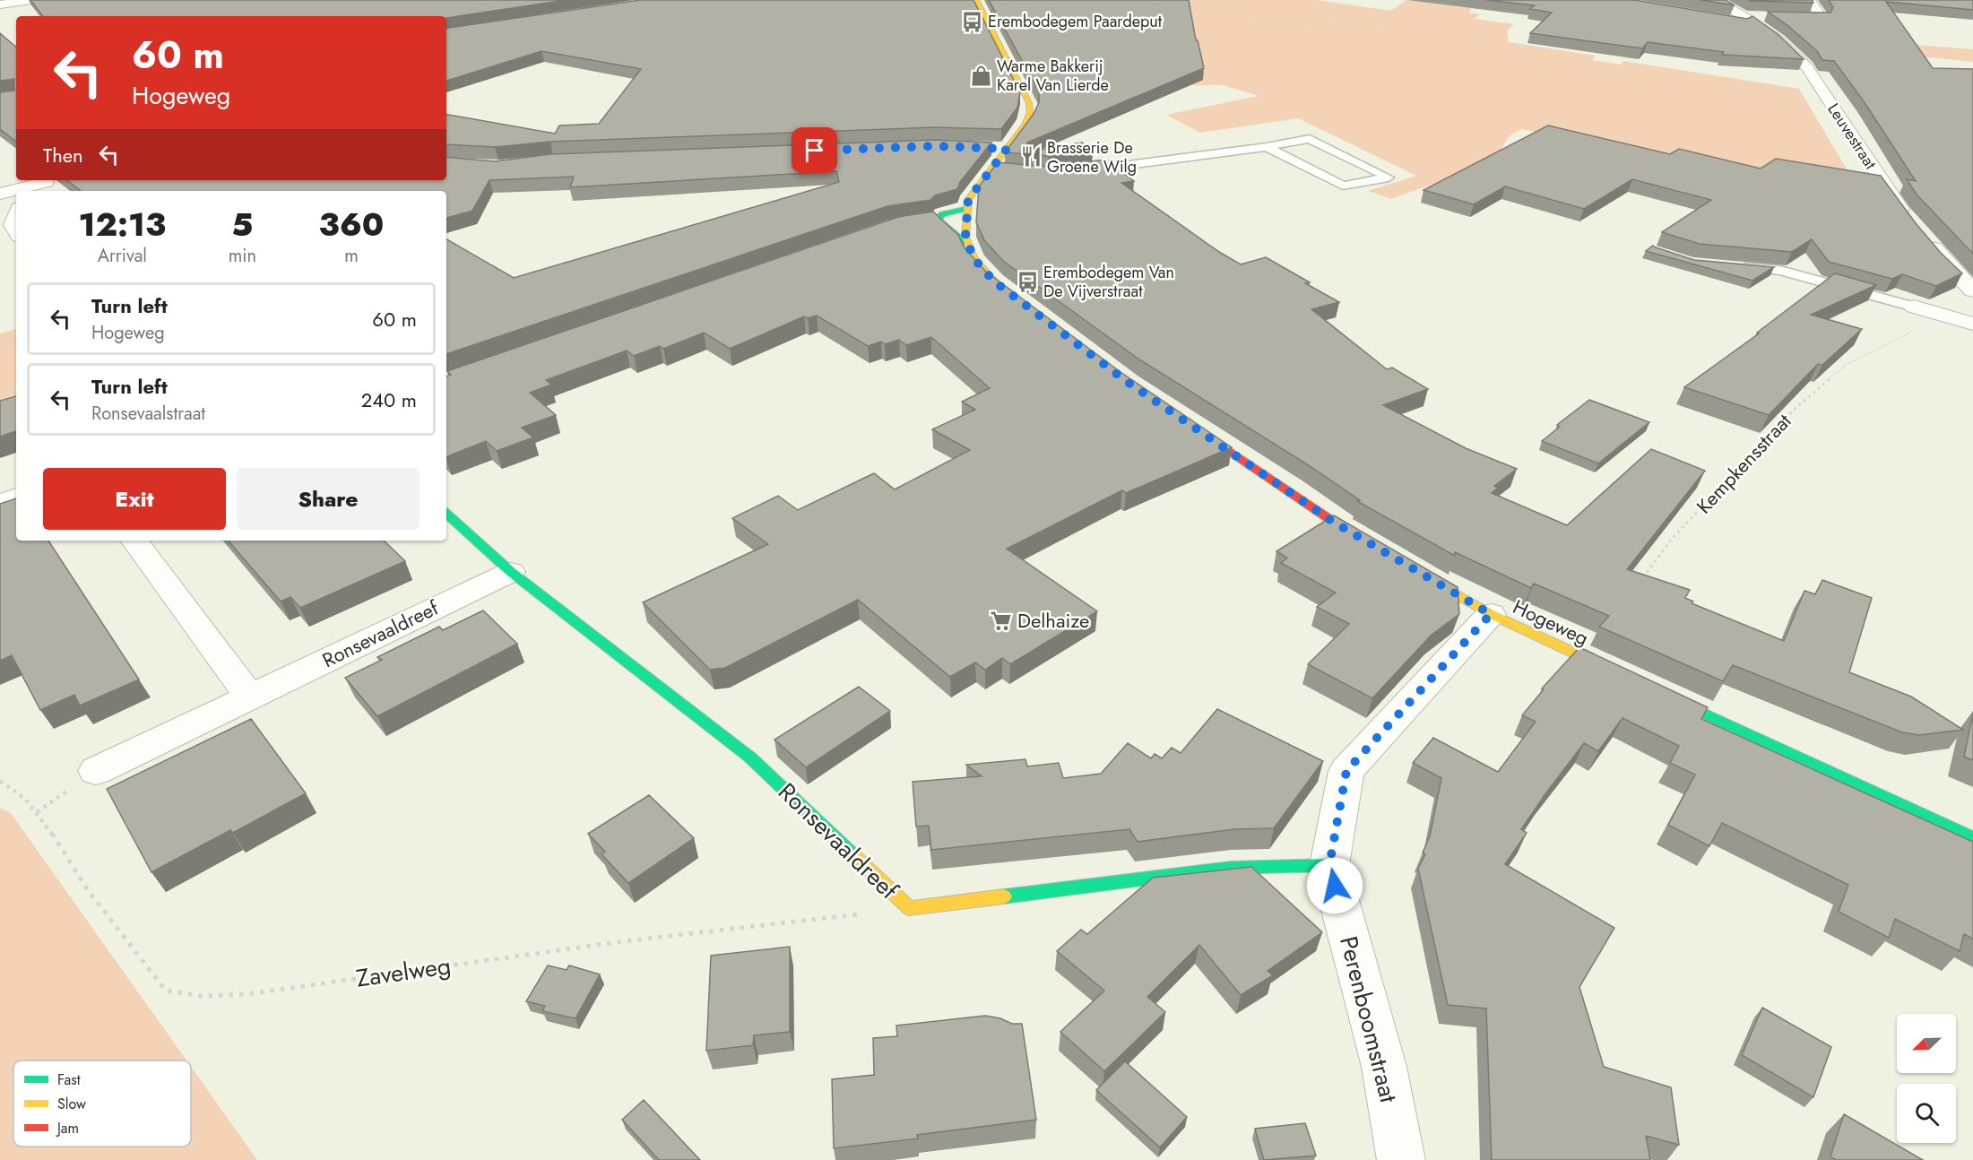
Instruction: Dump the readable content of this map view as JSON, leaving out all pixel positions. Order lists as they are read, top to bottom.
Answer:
{
  "streets": {
    "street": [
      "Leuvestraat",
      "Hogeweg",
      "Ronsevaaldreef",
      "Perenboomstraat"
    ],
    "path": ["Kempkensstraat", "Zavelweg"]
  },
  "crossings": [
    ["Hogeweg", "Perenboomstraat"],
    ["Ronsevaaldreef", "Zavelweg"],
    ["Ronsevaaldreef", "Perenboomstraat"]
  ],
  "places": {
    "bus stop": ["Erembodegem Paardeput", "Erembodegem Van De Vijverstraat"],
    "shop": ["Warme Bakkerij Karel Van Lierde"],
    "restaurant": ["Brasserie De Groene Wilg"],
    "supermarket": ["Delhaize"]
  },
  "legend": ["Fast", "Slow", "Jam"],
  "north": "bottom left",
  "page": {
    "turn": ["60 m", "Hogeweg"],
    "then": "Then",
    "eta": [
      "12:13",
      "Arrival",
      "5",
      "min",
      "360",
      "m"
    ],
    "list": [
      {
        "name": "Turn left",
        "note": "Hogeweg",
        "value": "60 m"
      },
      {
        "name": "Turn left",
        "note": "Ronsevaalstraat",
        "value": "240 m"
      }
    ],
    "buttons": ["Exit", "Share"]
  }
}
